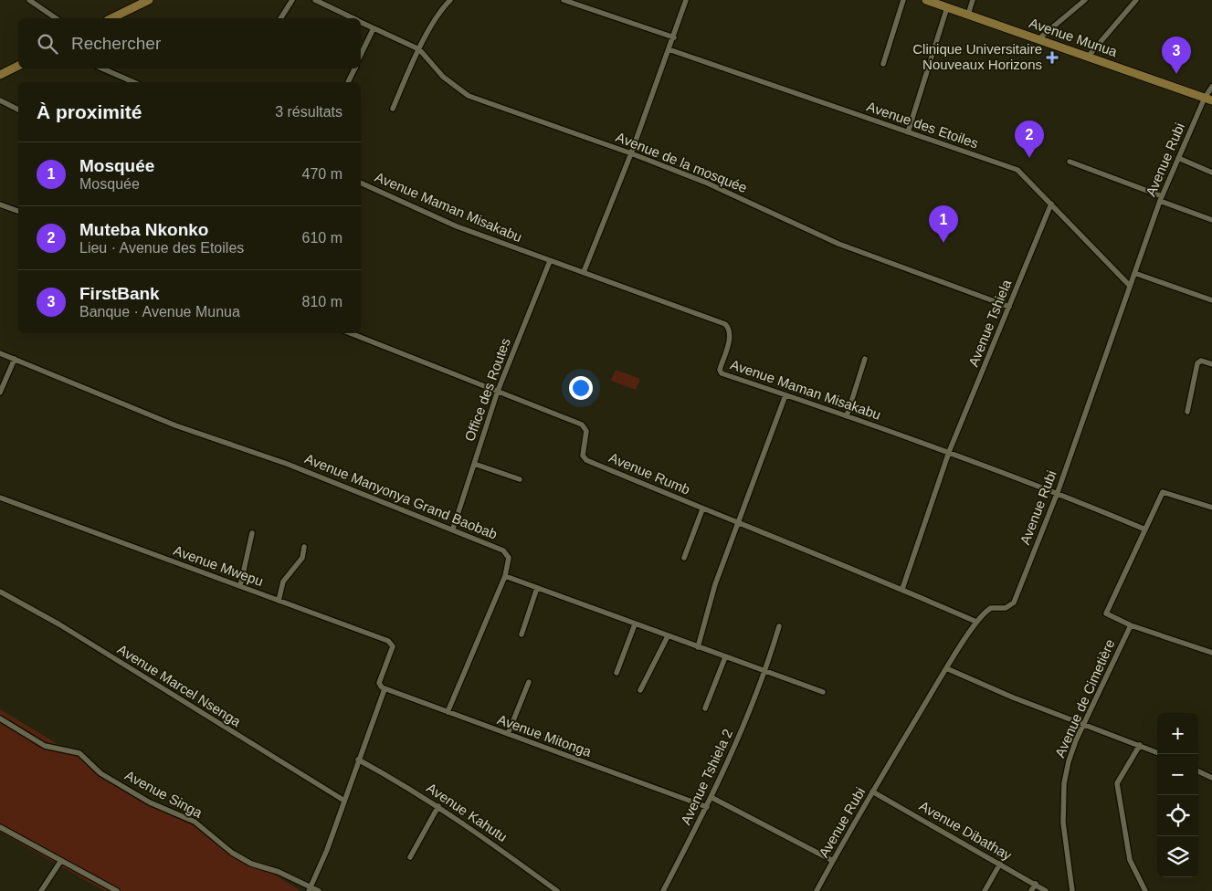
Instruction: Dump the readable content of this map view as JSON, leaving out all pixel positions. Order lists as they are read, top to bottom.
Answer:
{
  "streets": {
    "main road": ["Avenue Munua"],
    "street": [
      "Avenue des Etoiles",
      "Avenue Rubi",
      "Avenue de la mosquée",
      "Avenue Maman Misakabu",
      "Avenue Tshiela",
      "Office des Routes",
      "Avenue Rumb",
      "Avenue Manyonya Grand Baobab",
      "Avenue Mwepu",
      "Avenue Marcel Nsenga",
      "Avenue de Cimetière",
      "Avenue Mitonga",
      "Avenue Tshiela 2",
      "Avenue Singa",
      "Avenue Kahutu",
      "Avenue Dibathay"
    ]
  },
  "crossings": [
    ["Avenue Munua", "Avenue Rubi"],
    ["Avenue des Etoiles", "Avenue Rubi"],
    ["Avenue des Etoiles", "Avenue Tshiela"],
    ["Avenue Rubi", "Avenue Maman Misakabu"],
    ["Avenue Rubi", "Avenue Rumb"],
    ["Avenue Rubi", "Avenue Dibathay"],
    ["Avenue de la mosquée", "Avenue Tshiela"],
    ["Avenue Maman Misakabu", "Avenue Tshiela"],
    ["Avenue Maman Misakabu", "Office des Routes"],
    ["Avenue Tshiela", "Avenue Rumb"],
    ["Office des Routes", "Avenue Rumb"],
    ["Office des Routes", "Avenue Manyonya Grand Baobab"],
    ["Avenue Mwepu", "Avenue Mitonga"],
    ["Avenue Mitonga", "Avenue Tshiela 2"]
  ],
  "places": {
    "health": ["Clinique Universitaire Nouveaux Horizons"]
  },
  "page": {
    "search": "Rechercher",
    "pins": ["3", "2", "1"],
    "heading": ["À proximité", "3 résultats"],
    "list": [
      {
        "mark": "1",
        "name": "Mosquée",
        "note": "Mosquée",
        "value": "470 m"
      },
      {
        "mark": "2",
        "name": "Muteba Nkonko",
        "note": "Lieu · Avenue des Etoiles",
        "value": "610 m"
      },
      {
        "mark": "3",
        "name": "FirstBank",
        "note": "Banque · Avenue Munua",
        "value": "810 m"
      }
    ],
    "map_buttons": ["+", "−"]
  }
}
